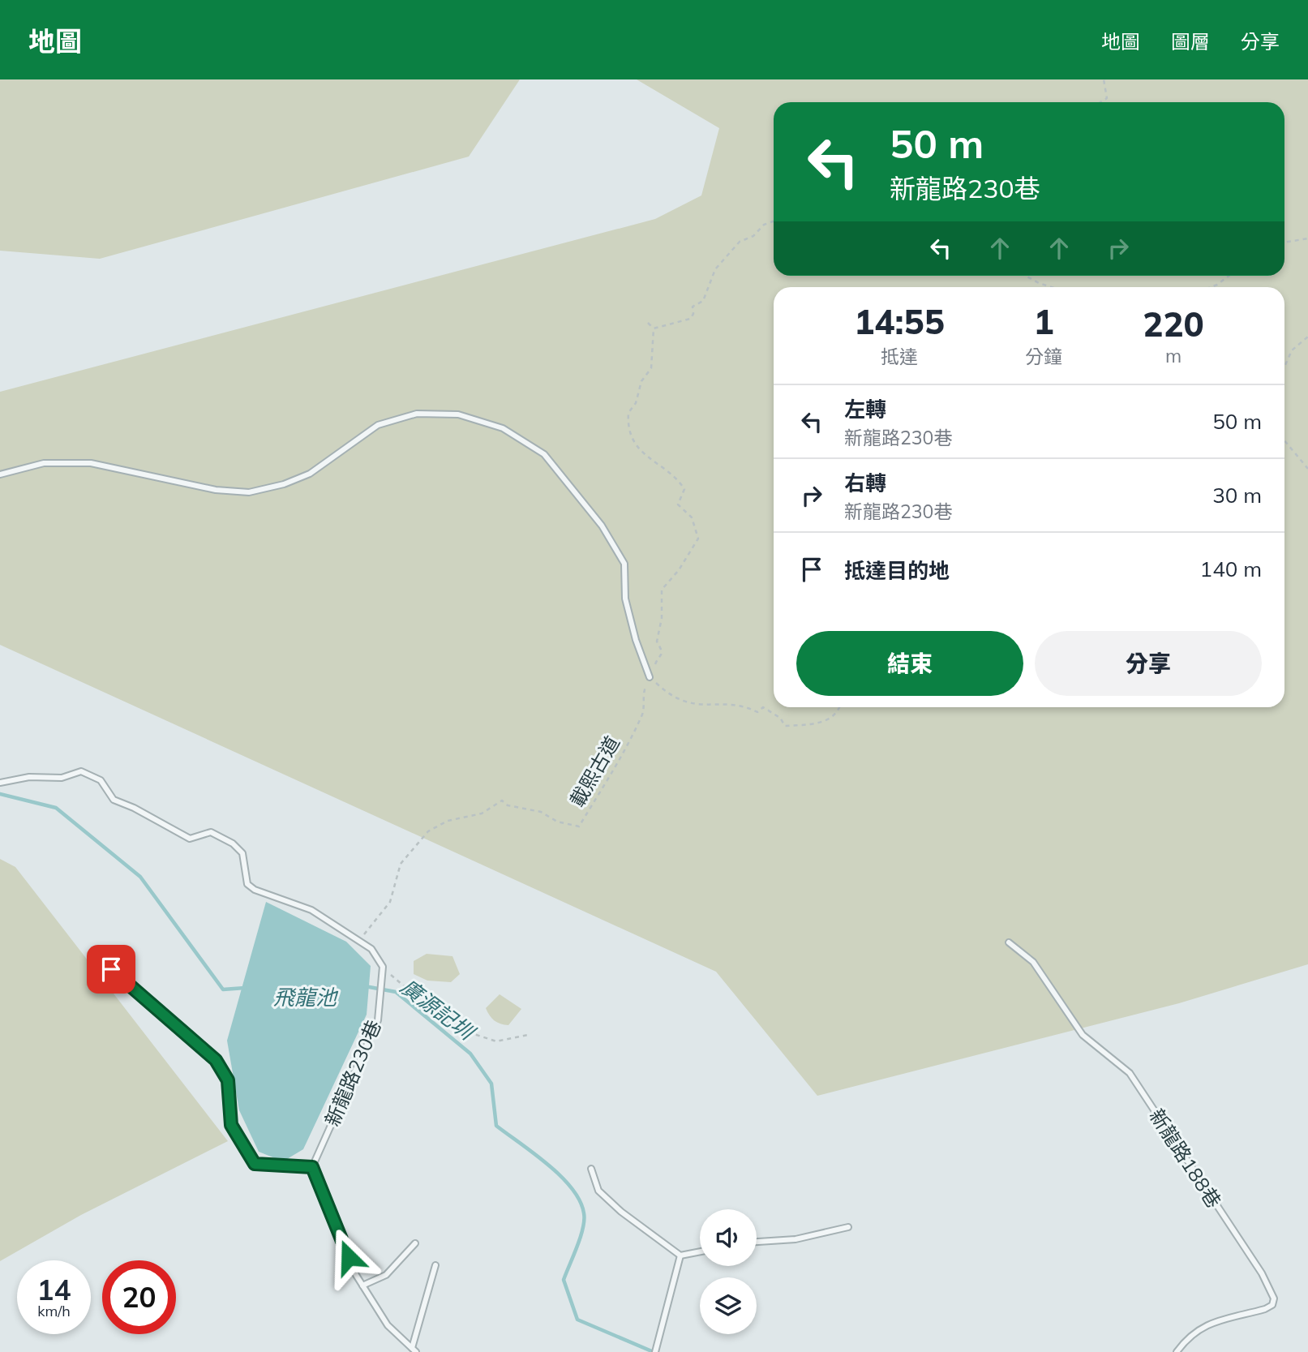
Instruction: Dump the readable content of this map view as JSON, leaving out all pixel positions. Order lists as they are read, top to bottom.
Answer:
{
  "streets": {
    "lane": ["新龍路230巷", "新龍路188巷"],
    "path": ["載熙古道"]
  },
  "water": ["飛龍池", "廣源記圳"],
  "page": {
    "header": "地圖",
    "nav": ["地圖", "圖層", "分享"],
    "turn": ["50 m", "新龍路230巷"],
    "eta": [
      "14:55",
      "抵達",
      "1",
      "分鐘",
      "220",
      "m"
    ],
    "list": [
      {
        "name": "左轉",
        "note": "新龍路230巷",
        "value": "50 m"
      },
      {
        "name": "右轉",
        "note": "新龍路230巷",
        "value": "30 m"
      },
      {
        "name": "抵達目的地",
        "value": "140 m"
      }
    ],
    "buttons": ["結束", "分享"],
    "speed": "14 km/h",
    "limit": "20"
  }
}
